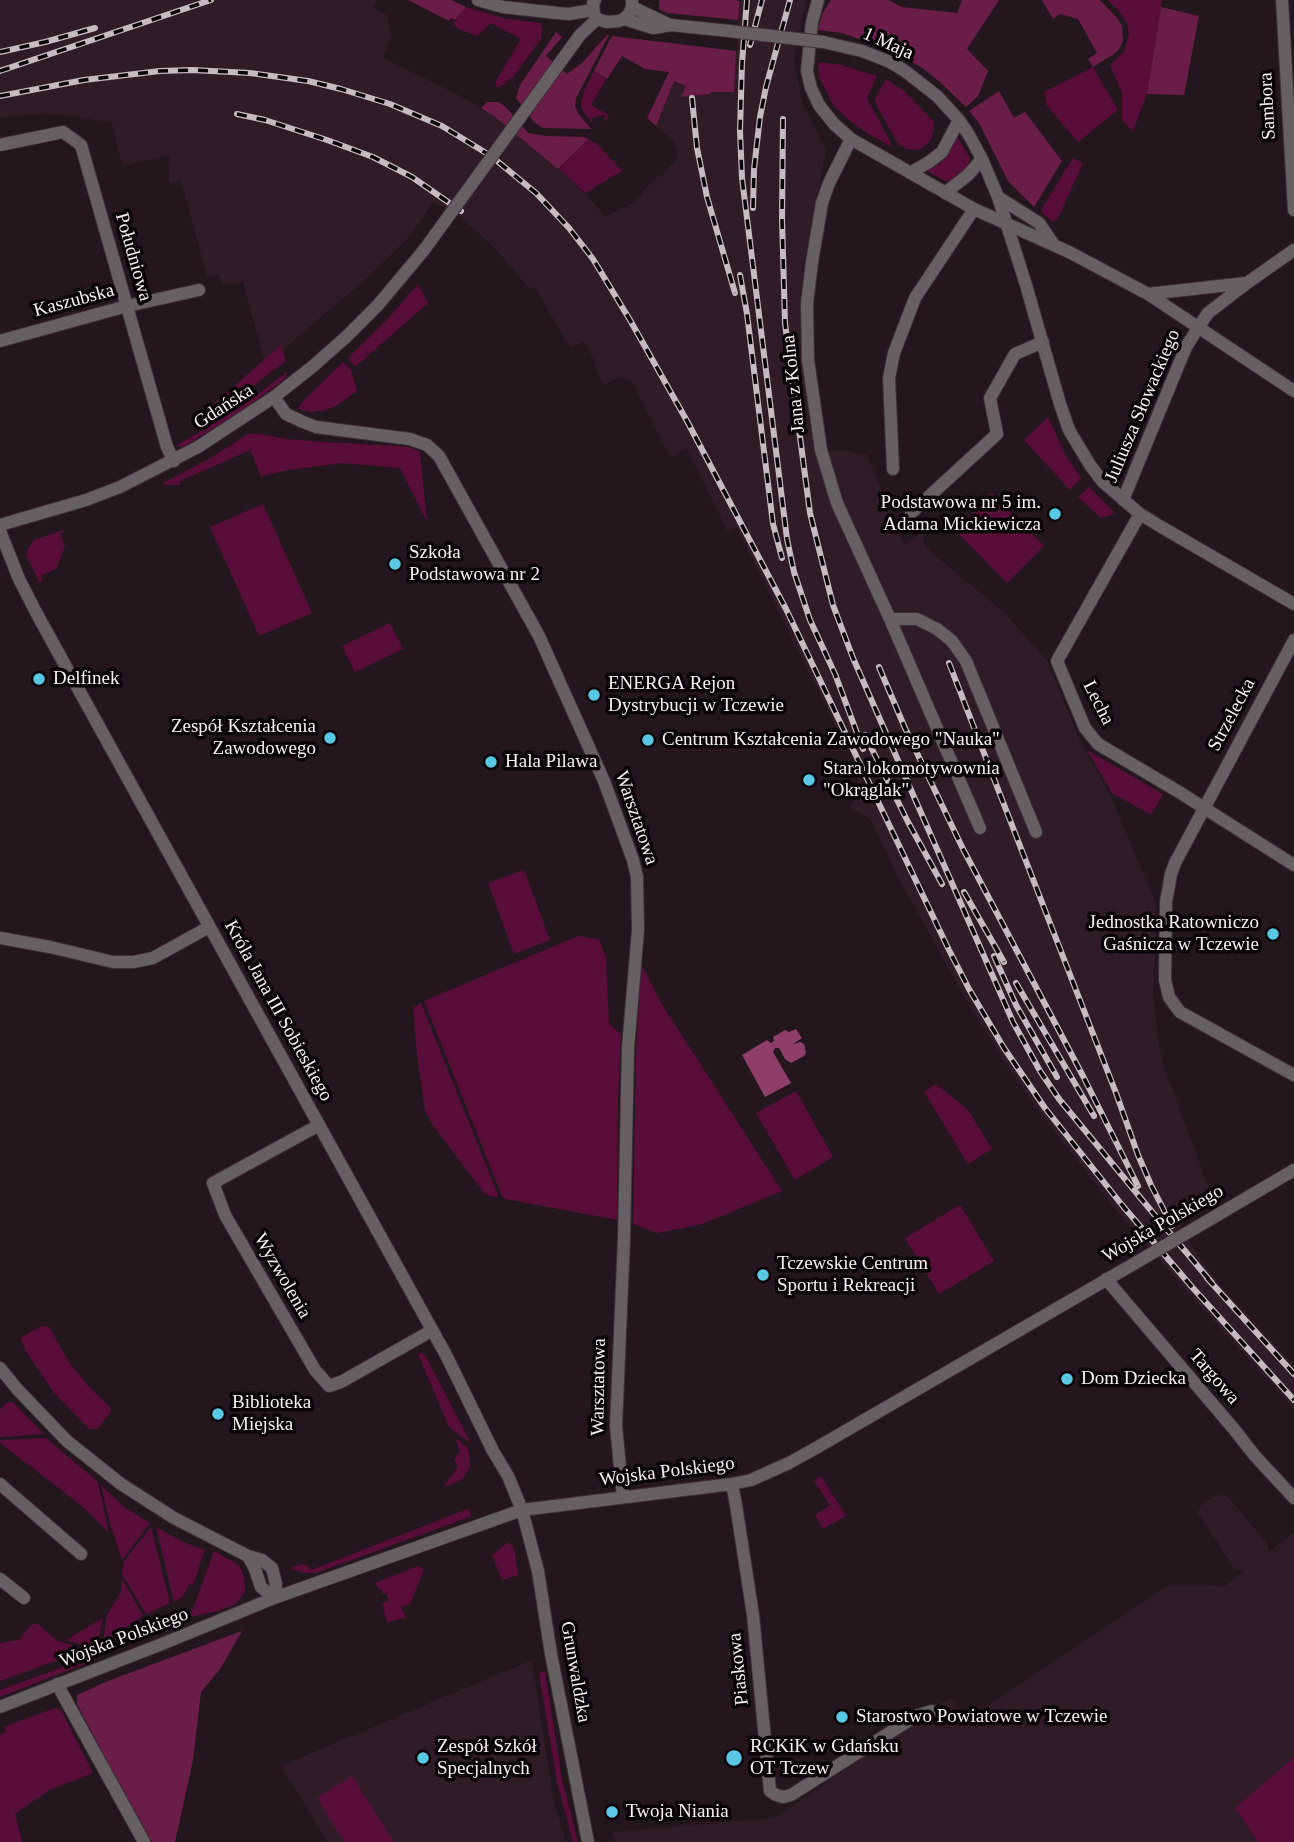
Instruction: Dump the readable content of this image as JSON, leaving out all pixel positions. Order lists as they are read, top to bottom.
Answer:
{
  "streets": {
    "street": [
      "1 Maja",
      "Sambora",
      "Południowa",
      "Kaszubska",
      "Jana z Kolna",
      "Juliusza Słowackiego",
      "Gdańska",
      "Lecha",
      "Strzelecka",
      "Warsztatowa",
      "Króla Jana III Sobieskiego",
      "Wojska Polskiego",
      "Wyzwolenia",
      "Targowa",
      "Piaskowa",
      "Grunwaldzka"
    ]
  },
  "crossings": [
    ["1 Maja", "Juliusza Słowackiego"],
    ["1 Maja", "Lecha"],
    ["Południowa", "Kaszubska"],
    ["Południowa", "Gdańska"],
    ["Gdańska", "Warsztatowa"],
    ["Lecha", "Strzelecka"],
    ["Warsztatowa", "Wojska Polskiego"],
    ["Króla Jana III Sobieskiego", "Wojska Polskiego"],
    ["Króla Jana III Sobieskiego", "Wyzwolenia"],
    ["Króla Jana III Sobieskiego", "Grunwaldzka"],
    ["Wojska Polskiego", "Targowa"],
    ["Wojska Polskiego", "Piaskowa"],
    ["Wojska Polskiego", "Grunwaldzka"]
  ],
  "places": [
    "Podstawowa nr 5 im. Adama Mickiewicza",
    "Szkoła Podstawowa nr 2",
    "Delfinek",
    "ENERGA Rejon Dystrybucji w Tczewie",
    "Zespół Kształcenia Zawodowego",
    "Centrum Kształcenia Zawodowego \"Nauka\"",
    "Hala Pilawa",
    "Stara lokomotywownia \"Okrąglak\"",
    "Jednostka Ratowniczo Gaśnicza w Tczewie",
    "Tczewskie Centrum Sportu i Rekreacji",
    "Dom Dziecka",
    "Biblioteka Miejska",
    "Starostwo Powiatowe w Tczewie",
    "Zespół Szkół Specjalnych",
    "RCKiK w Gdańsku OT Tczew",
    "Twoja Niania"
  ]
}
